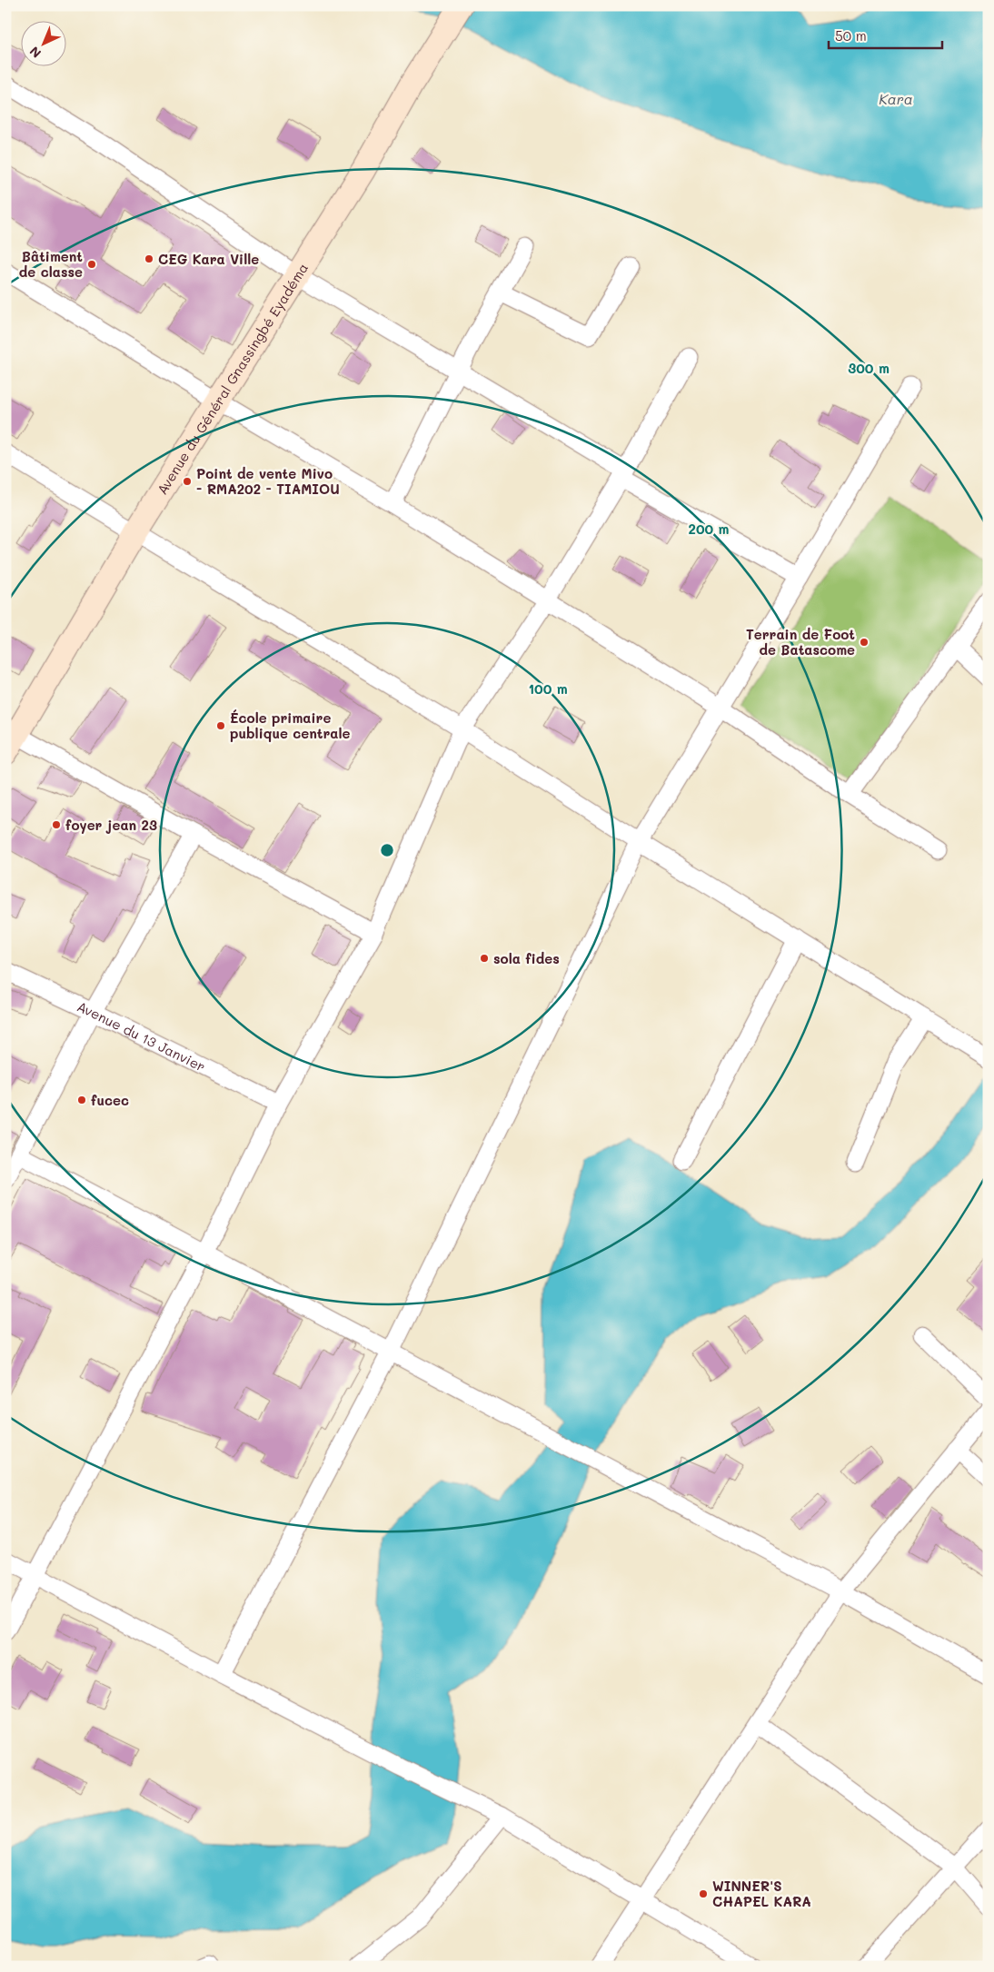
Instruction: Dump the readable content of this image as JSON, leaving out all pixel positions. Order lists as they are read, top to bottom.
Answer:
{
  "streets": {
    "main road": ["Avenue du Général Gnassingbé Eyadéma"],
    "street": ["Avenue du 13 Janvier"]
  },
  "water": ["Kara"],
  "places": [
    "CEG Kara Ville",
    "Bâtiment de classe",
    "Point de vente Mivo - RMA202 - TIAMIOU",
    "Terrain de Foot de Batascome",
    "École primaire publique centrale",
    "foyer jean 23",
    "sola fides",
    "fucec",
    "WINNER'S CHAPEL KARA"
  ],
  "scale_bar": "50 m",
  "north": "bottom left",
  "rings": ["300 m", "200 m", "100 m"]
}
